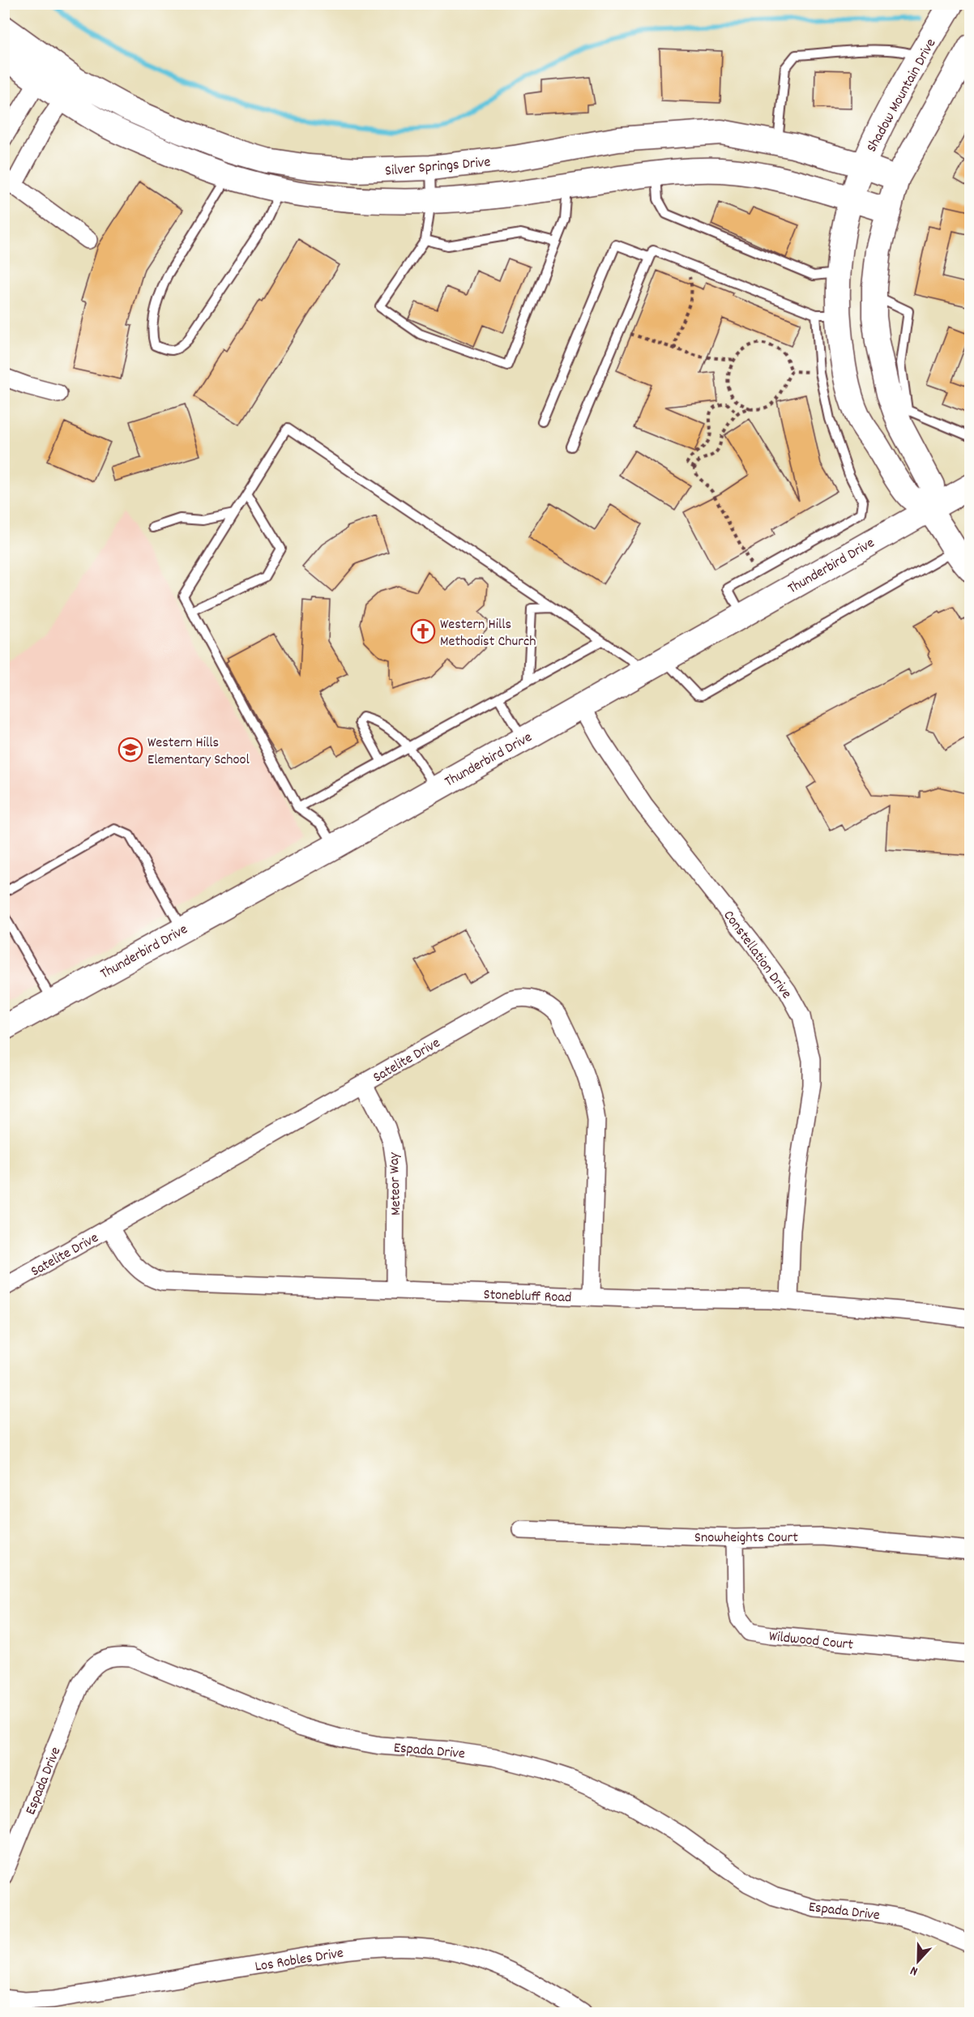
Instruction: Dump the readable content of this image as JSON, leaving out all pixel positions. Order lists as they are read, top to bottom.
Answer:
{
  "streets": {
    "street": [
      "Shadow Mountain Drive",
      "Silver Springs Drive",
      "Thunderbird Drive",
      "Constellation Drive",
      "Satelite Drive",
      "Meteor Way",
      "Stonebluff Road",
      "Snowheights Court",
      "Wildwood Court",
      "Espada Drive",
      "Los Robles Drive"
    ]
  },
  "crossings": [
    ["Shadow Mountain Drive", "Silver Springs Drive"],
    ["Shadow Mountain Drive", "Thunderbird Drive"],
    ["Thunderbird Drive", "Constellation Drive"],
    ["Constellation Drive", "Stonebluff Road"],
    ["Satelite Drive", "Meteor Way"],
    ["Satelite Drive", "Stonebluff Road"],
    ["Meteor Way", "Stonebluff Road"],
    ["Snowheights Court", "Wildwood Court"]
  ],
  "places": {
    "church": ["Western Hills Methodist Church"],
    "school or university": ["Western Hills Elementary School"]
  },
  "north": "bottom"
}
